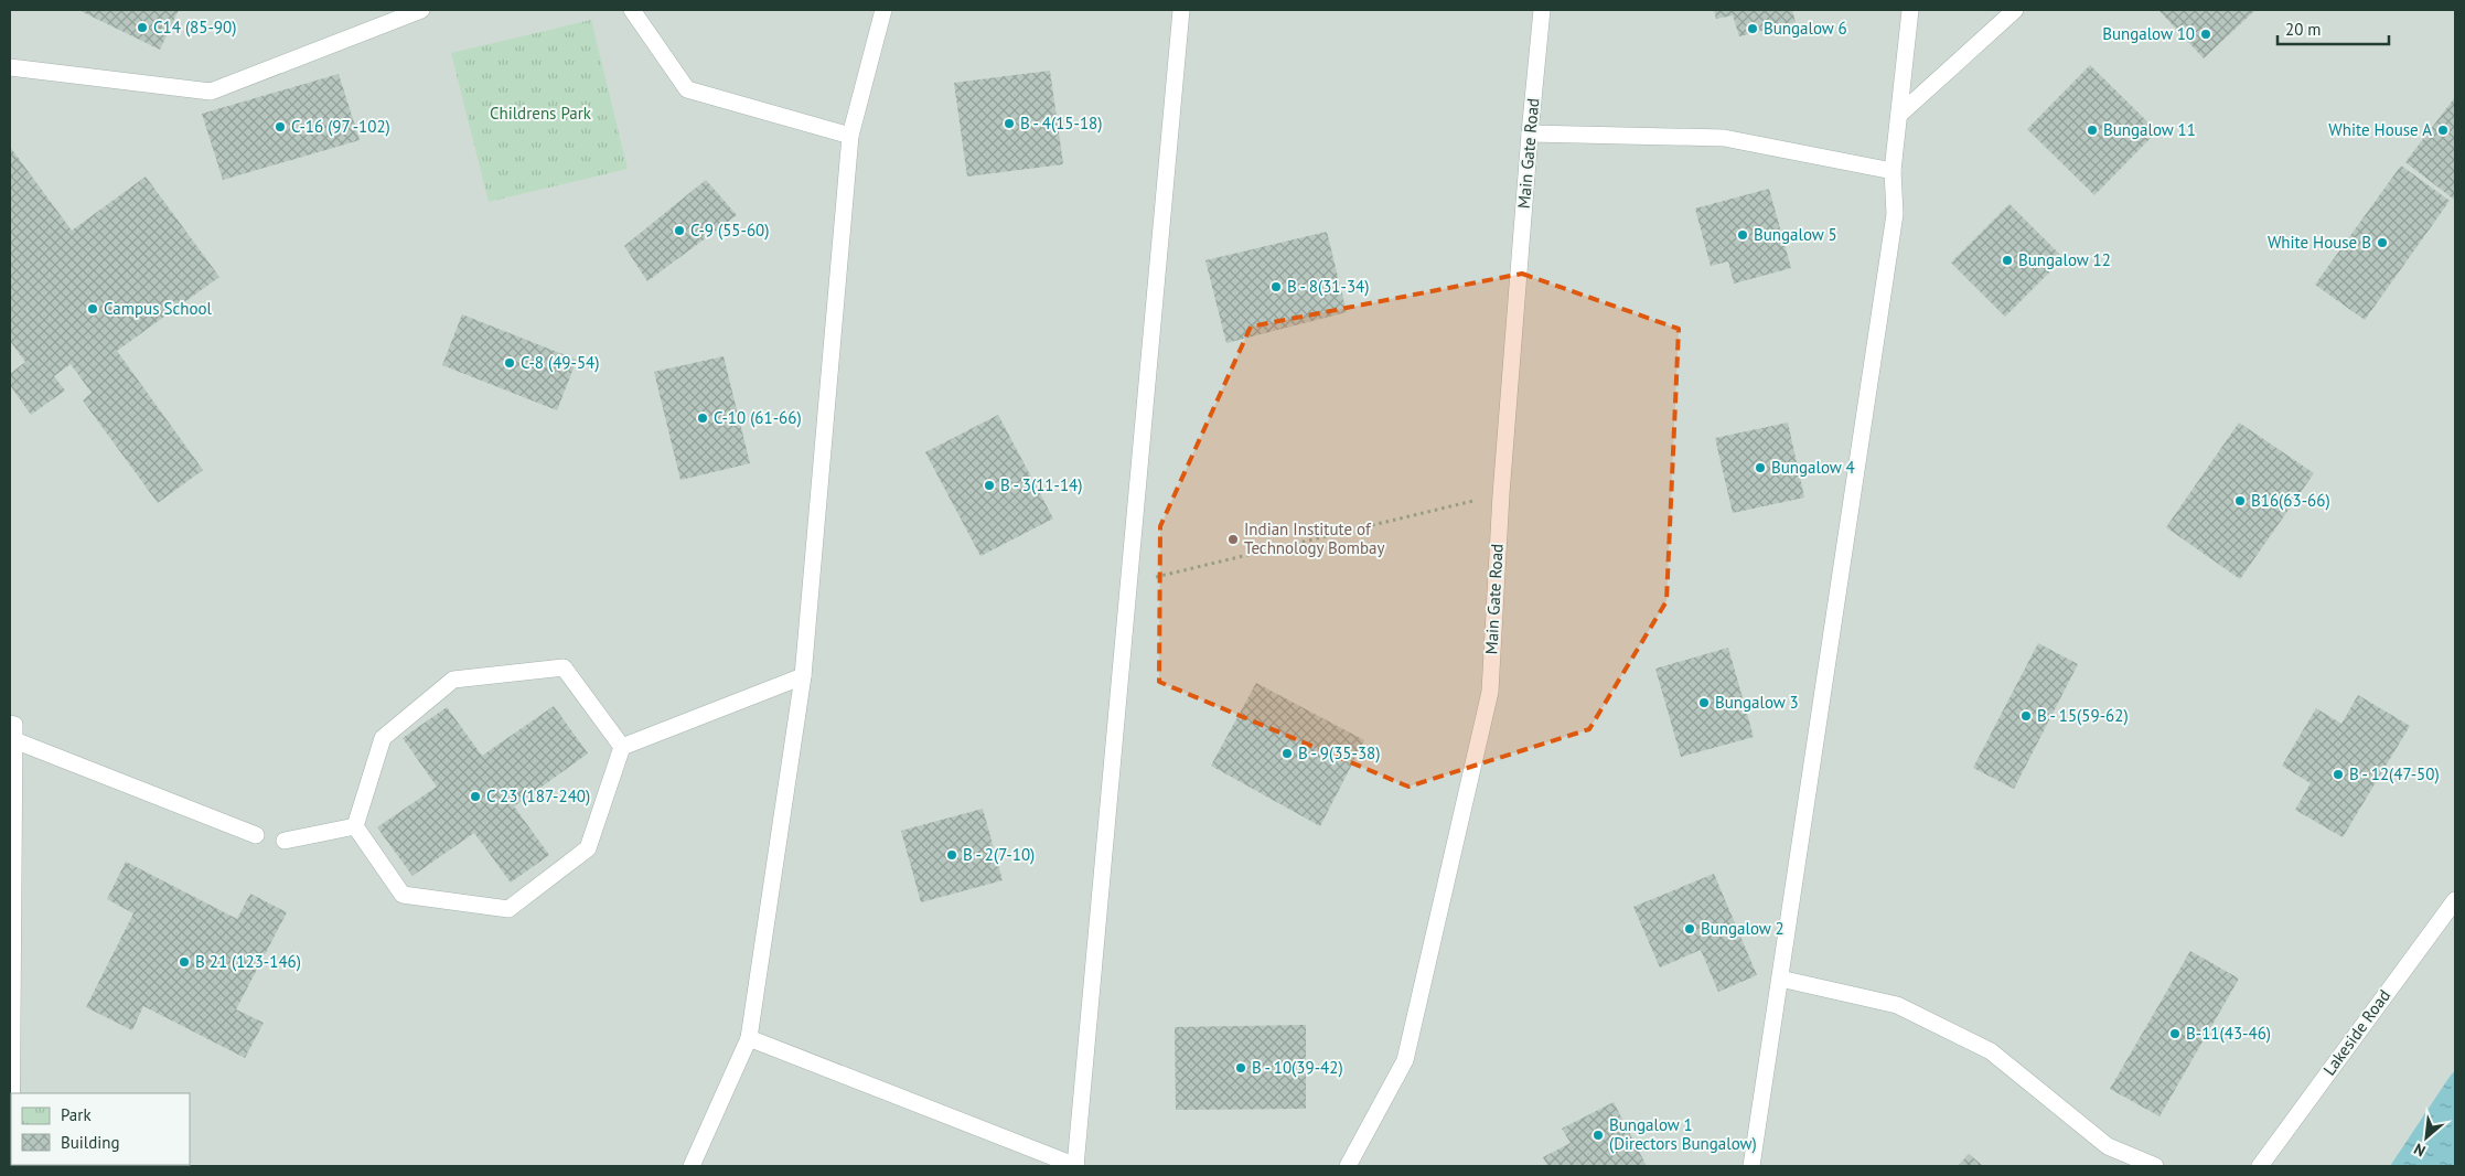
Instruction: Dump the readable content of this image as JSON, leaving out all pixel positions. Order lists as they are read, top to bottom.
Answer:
{
  "streets": {
    "lane": ["Main Gate Road", "Lakeside Road"]
  },
  "parks": ["Childrens Park"],
  "places": [
    "C14 (85-90)",
    "Bungalow 6",
    "Bungalow 10",
    "B - 4(15-18)",
    "C-16 (97 -102)",
    "Bungalow 11",
    "White House A",
    "C-9 (55-60)",
    "Bungalow 5",
    "White House B",
    "Bungalow 12",
    "B - 8(31-34)",
    "Campus School",
    "C-8 (49-54)",
    "C-10 (61-66)",
    "Bungalow 4",
    "B - 3(11-14)",
    "B16(63-66)",
    "Indian Institute of Technology Bombay",
    "Bungalow 3",
    "B - 15(59-62)",
    "B - 9(35-38)",
    "B - 12(47-50)",
    "C 23 (187-240)",
    "B - 2(7-10)",
    "Bungalow 2",
    "B 21 (123-146)",
    "B-11(43-46)",
    "B - 10(39-42)",
    "Bungalow 1 (Directors Bungalow)"
  ],
  "legend": ["Park", "Building"],
  "scale_bar": "20 m",
  "north": "bottom left"
}
